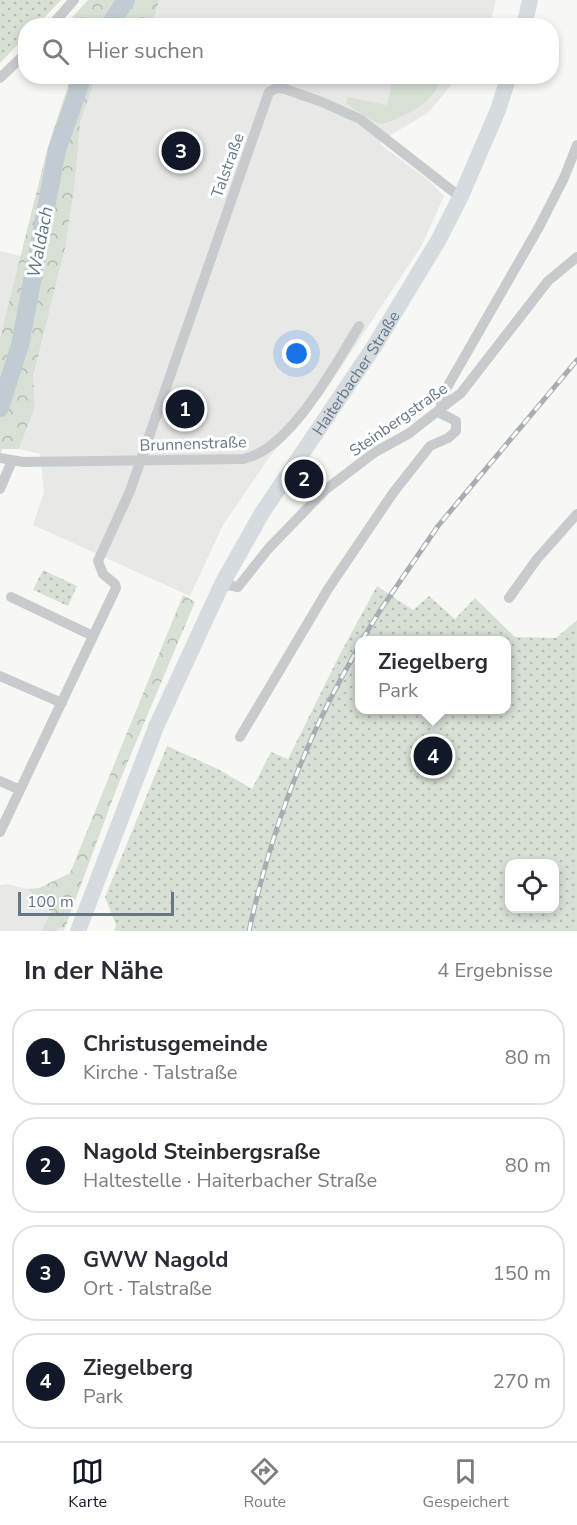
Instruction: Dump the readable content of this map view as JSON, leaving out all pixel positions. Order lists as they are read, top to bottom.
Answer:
{
  "streets": {
    "main road": ["Haiterbacher Straße"],
    "street": ["Talstraße", "Steinbergstraße", "Brunnenstraße"]
  },
  "crossings": [
    ["Talstraße", "Haiterbacher Straße"],
    ["Talstraße", "Brunnenstraße"],
    ["Haiterbacher Straße", "Steinbergstraße"]
  ],
  "water": ["Waldach"],
  "scale_bar": "100 m",
  "page": {
    "search": "Hier suchen",
    "pins": [
      "3",
      "1",
      "2",
      "4"
    ],
    "popup": ["Ziegelberg", "Park"],
    "scale": "100 m",
    "heading": ["In der Nähe", "4 Ergebnisse"],
    "list": [
      {
        "mark": "1",
        "name": "Christusgemeinde",
        "note": "Kirche · Talstraße",
        "value": "80 m"
      },
      {
        "mark": "2",
        "name": "Nagold Steinbergsraße",
        "note": "Haltestelle · Haiterbacher Straße",
        "value": "80 m"
      },
      {
        "mark": "3",
        "name": "GWW Nagold",
        "note": "Ort · Talstraße",
        "value": "150 m"
      },
      {
        "mark": "4",
        "name": "Ziegelberg",
        "note": "Park",
        "value": "270 m"
      }
    ],
    "nav": ["Karte", "Route", "Gespeichert"]
  }
}
